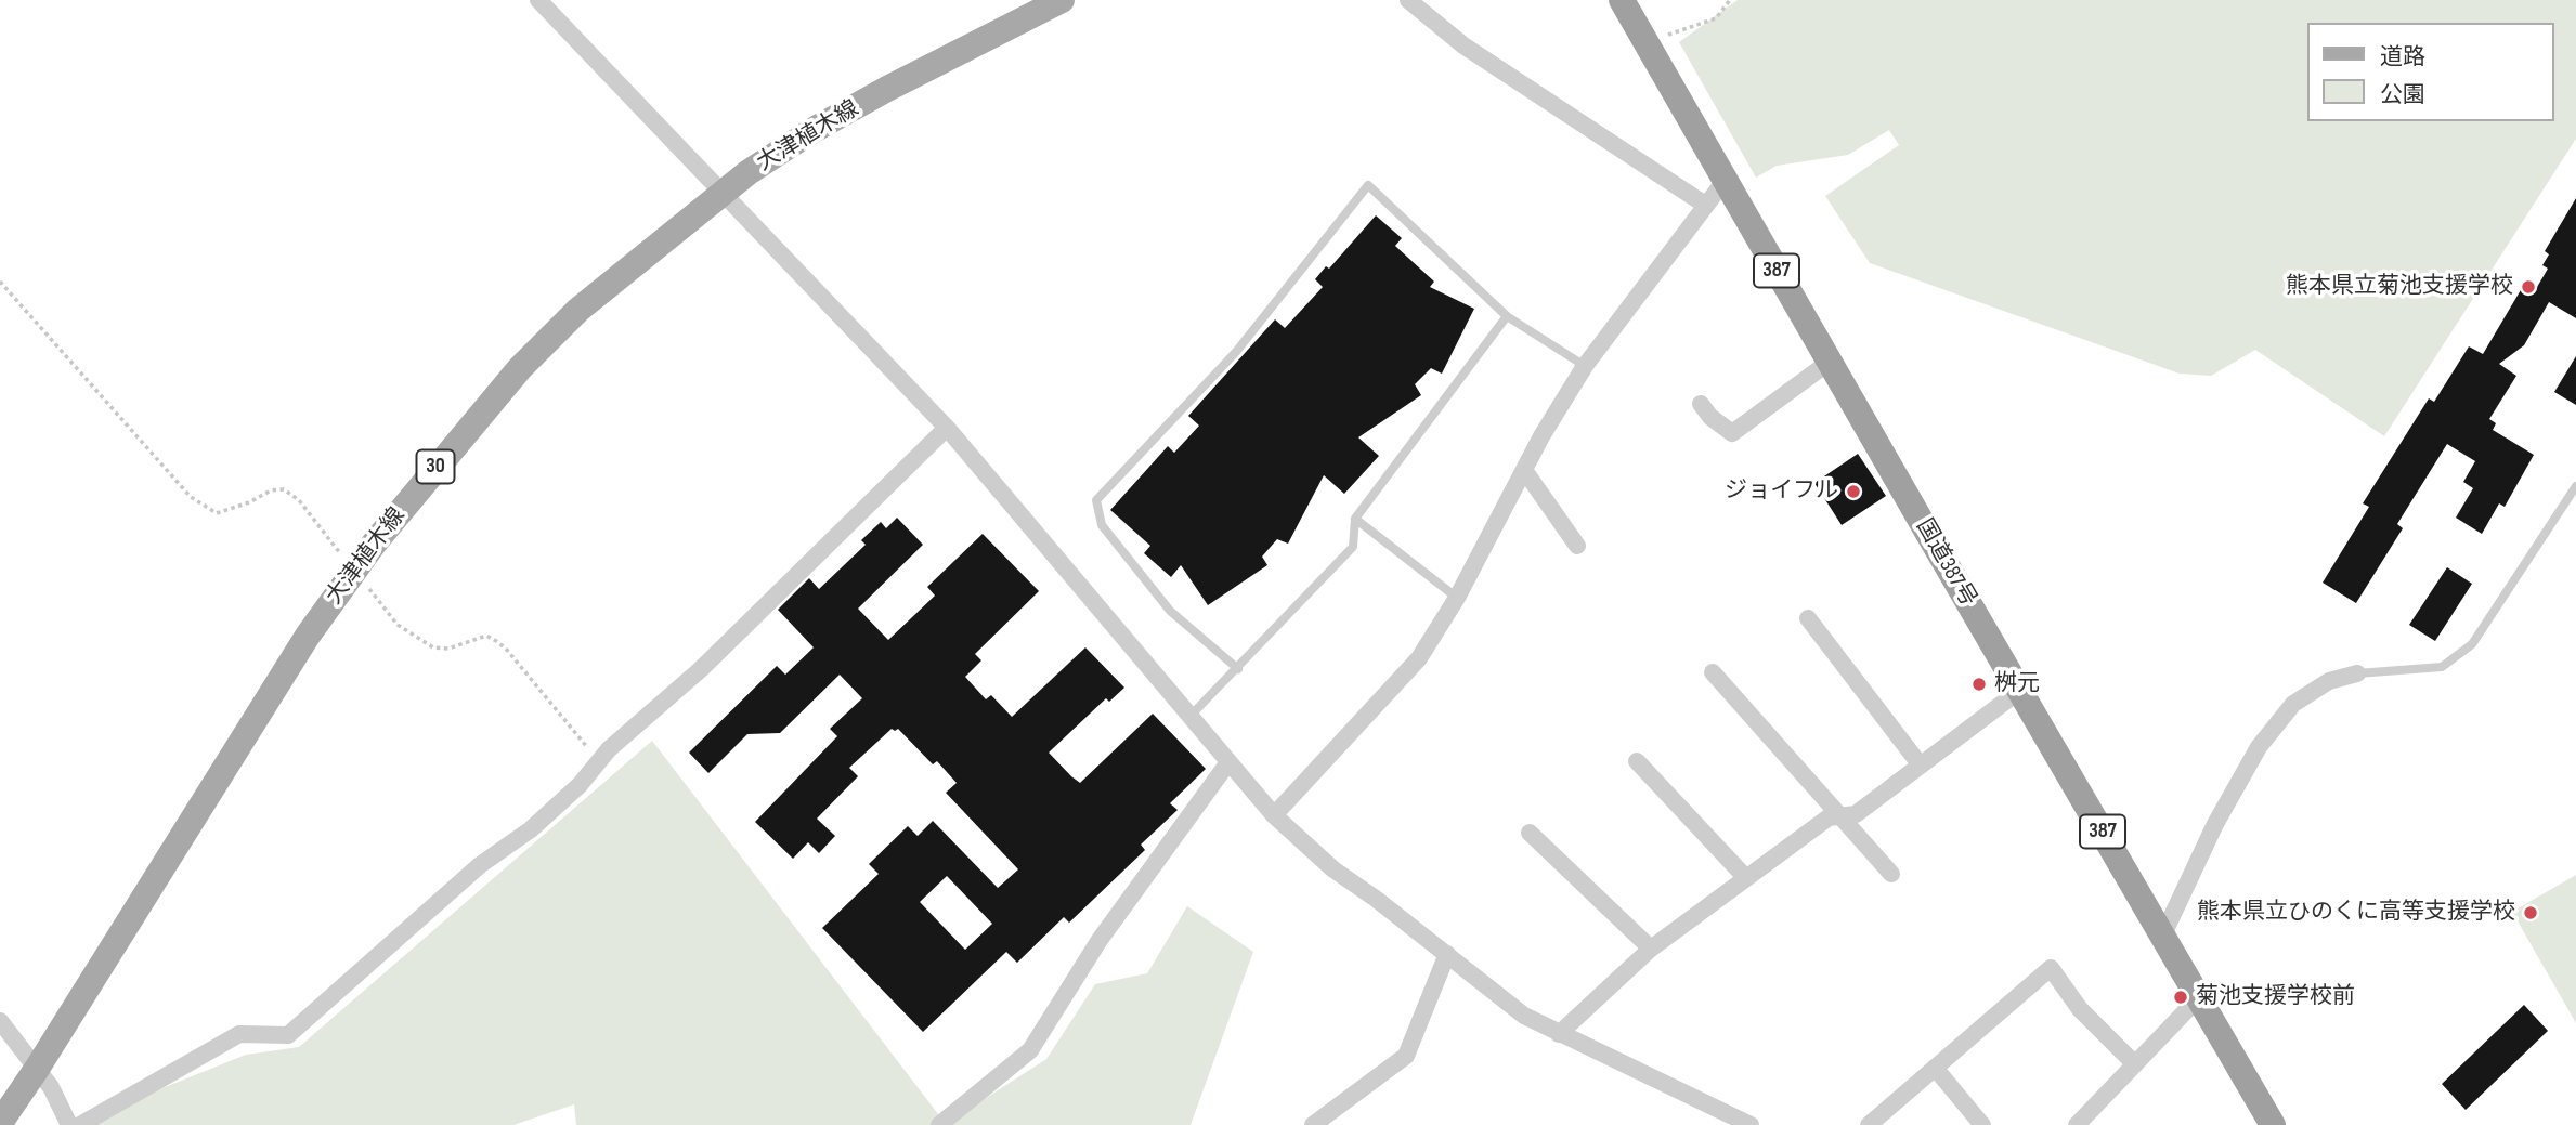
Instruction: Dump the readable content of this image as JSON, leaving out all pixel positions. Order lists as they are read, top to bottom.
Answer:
{
  "streets": {
    "highway": ["387", "国道387号"],
    "main road": ["大津植木線", "30"]
  },
  "places": [
    "熊本県立菊池支援学校",
    "ジョイフル",
    "桝元",
    "熊本県立ひのくに高等支援学校",
    "菊池支援学校前"
  ],
  "legend": ["道路", "公園"]
}
